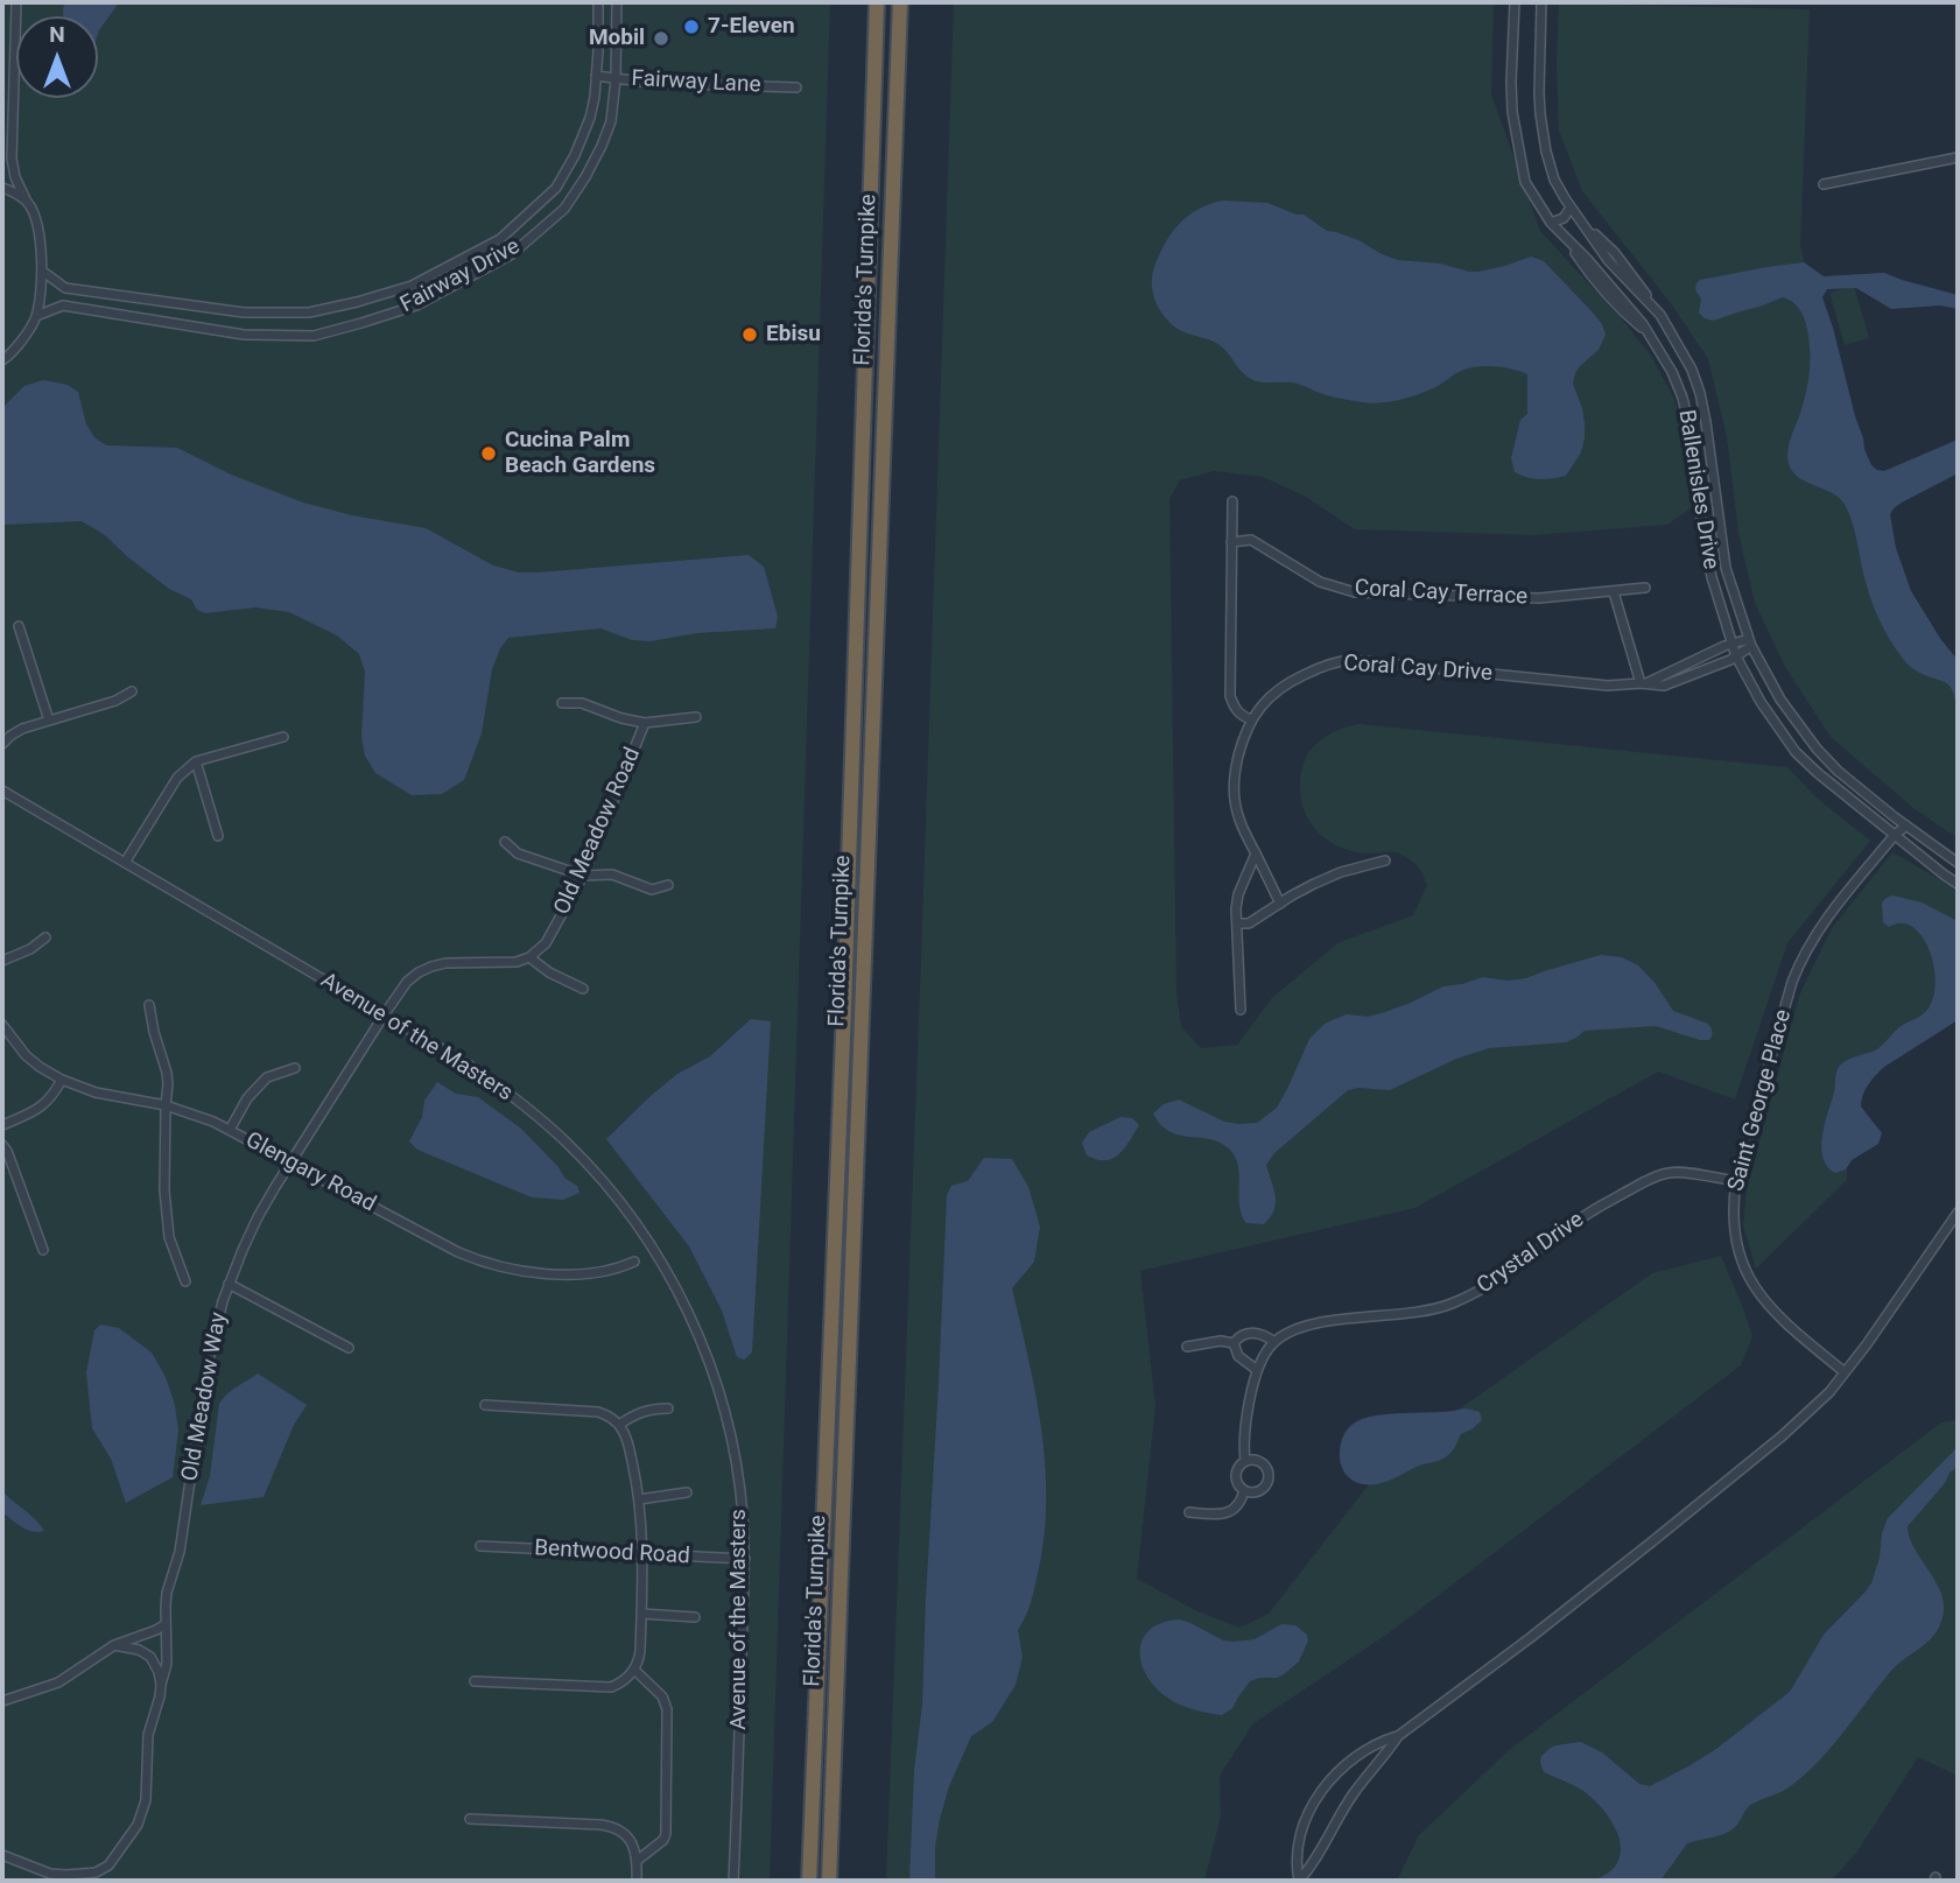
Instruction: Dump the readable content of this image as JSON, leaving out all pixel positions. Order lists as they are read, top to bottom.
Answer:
{
  "streets": {
    "highway": ["Florida's Turnpike"],
    "street": [
      "Fairway Lane",
      "Fairway Drive",
      "Ballenisles Drive",
      "Coral Cay Terrace",
      "Coral Cay Drive",
      "Old Meadow Road",
      "Avenue of the Masters",
      "Saint George Place",
      "Glengary Road",
      "Crystal Drive",
      "Old Meadow Way",
      "Bentwood Road"
    ]
  },
  "crossings": [
    ["Fairway Lane", "Fairway Drive"],
    ["Ballenisles Drive", "Coral Cay Drive"],
    ["Ballenisles Drive", "Saint George Place"],
    ["Avenue of the Masters", "Old Meadow Way"],
    ["Avenue of the Masters", "Bentwood Road"],
    ["Saint George Place", "Crystal Drive"],
    ["Glengary Road", "Old Meadow Way"]
  ],
  "places": [
    "7-Eleven",
    "Mobil",
    "Ebisu",
    "Cucina Palm Beach Gardens"
  ],
  "north": "top"
}
